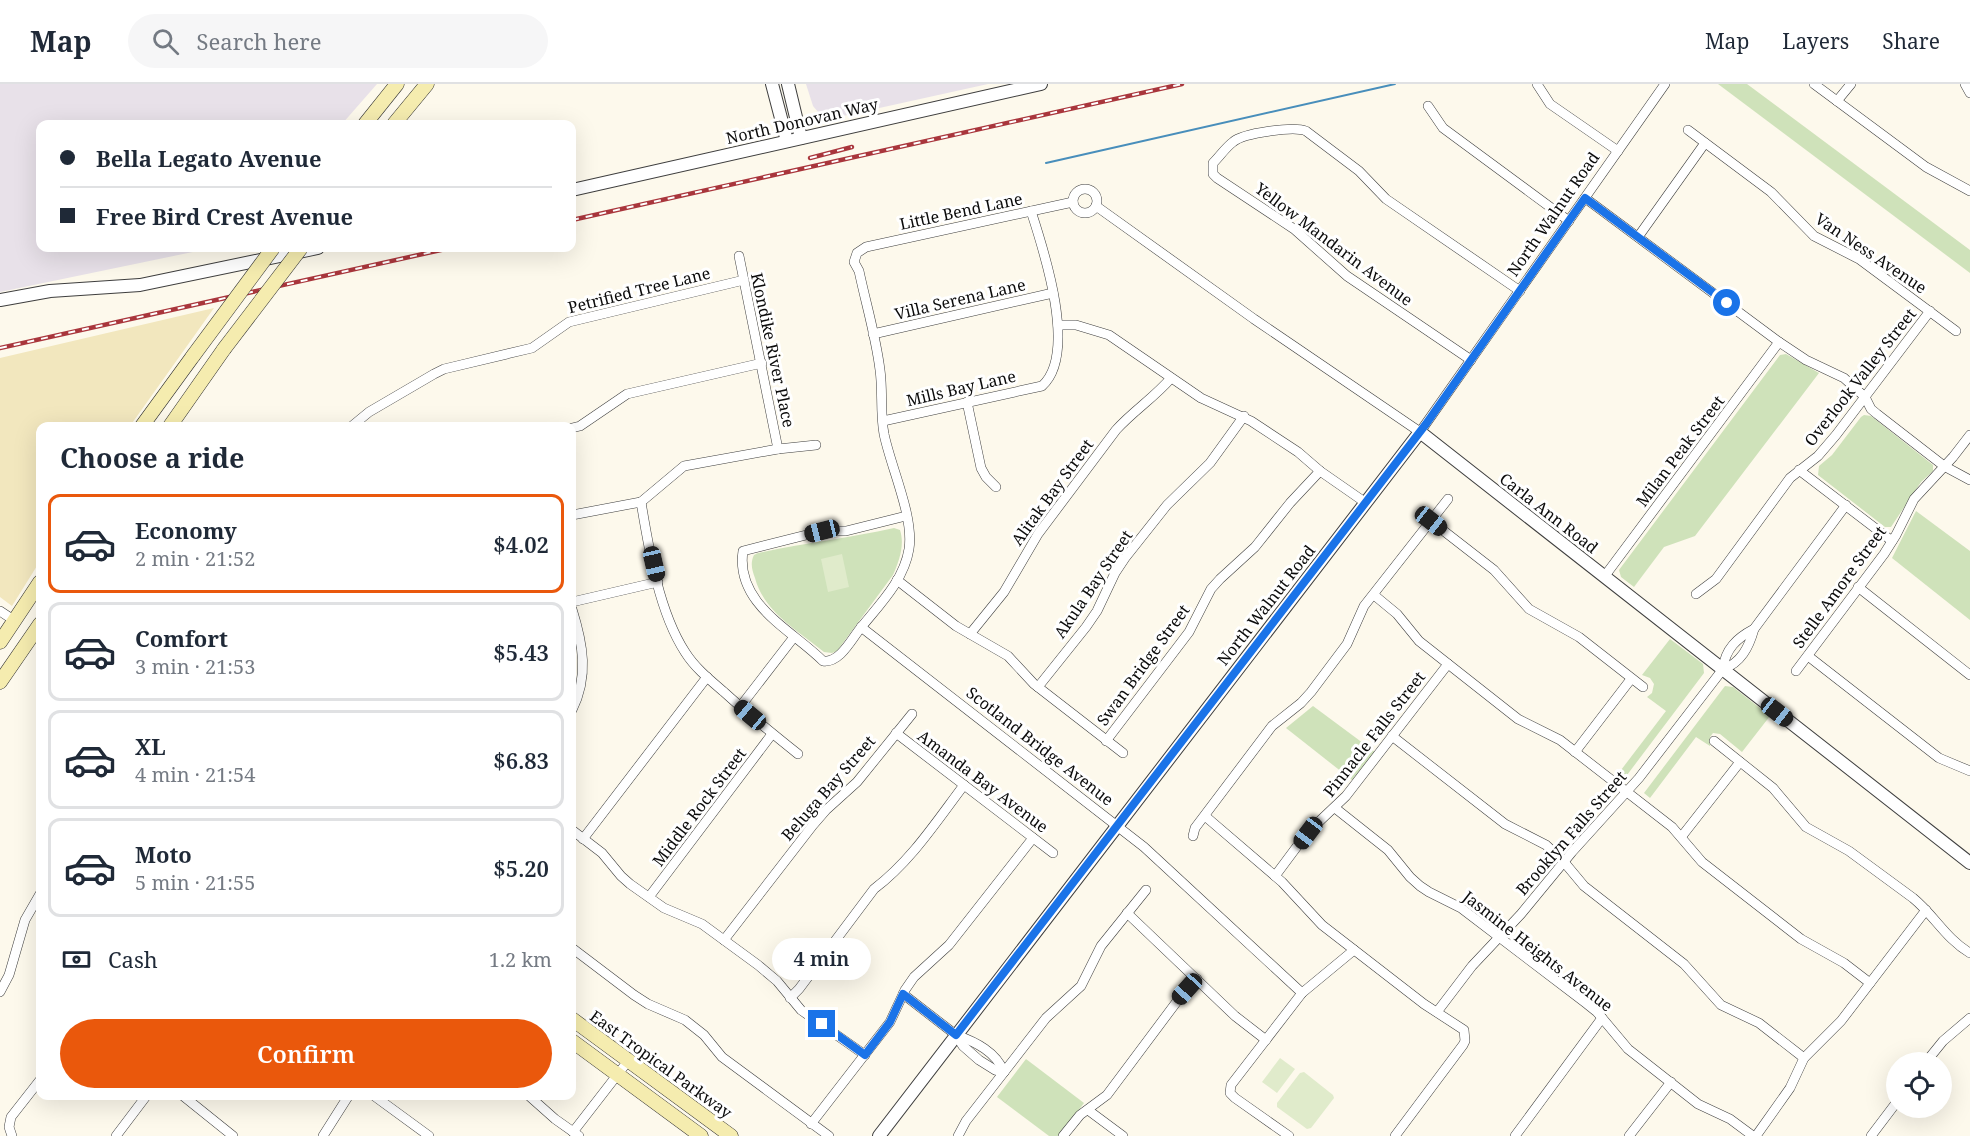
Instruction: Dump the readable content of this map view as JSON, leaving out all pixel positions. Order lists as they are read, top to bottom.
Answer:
{
  "streets": {
    "main road": ["East Tropical Parkway"],
    "street": [
      "North Donovan Way",
      "Little Bend Lane",
      "North Walnut Road",
      "Yellow Mandarin Avenue",
      "Van Ness Avenue",
      "Petrified Tree Lane",
      "Villa Serena Lane",
      "Klondike River Place",
      "Overlook Valley Street",
      "Mills Bay Lane",
      "Milan Peak Street",
      "Alitak Bay Street",
      "Carla Ann Road",
      "Akula Bay Street",
      "Stelle Amore Street",
      "Swan Bridge Street",
      "Pinnacle Falls Street",
      "Scotland Bridge Avenue",
      "Amanda Bay Avenue",
      "Beluga Bay Street",
      "Middle Rock Street",
      "Brooklyn Falls Street",
      "Jasmine Heights Avenue"
    ]
  },
  "crossings": [
    ["Little Bend Lane", "Villa Serena Lane"],
    ["Little Bend Lane", "Carla Ann Road"],
    ["North Walnut Road", "Yellow Mandarin Avenue"],
    ["North Walnut Road", "Carla Ann Road"],
    ["North Walnut Road", "Scotland Bridge Avenue"],
    ["Van Ness Avenue", "Overlook Valley Street"],
    ["Petrified Tree Lane", "Klondike River Place"],
    ["Milan Peak Street", "Carla Ann Road"],
    ["Carla Ann Road", "Brooklyn Falls Street"],
    ["Pinnacle Falls Street", "Jasmine Heights Avenue"],
    ["Amanda Bay Avenue", "Beluga Bay Street"],
    ["Brooklyn Falls Street", "Jasmine Heights Avenue"]
  ],
  "page": {
    "header": "Map",
    "search": "Search here",
    "nav": ["Map", "Layers", "Share"],
    "banner": ["Bella Legato Avenue", "Free Bird Crest Avenue"],
    "heading": "Choose a ride",
    "list": [
      {
        "name": "Economy",
        "note": "2 min · 21:52",
        "value": "$4.02"
      },
      {
        "name": "Comfort",
        "note": "3 min · 21:53",
        "value": "$5.43"
      },
      {
        "name": "XL",
        "note": "4 min · 21:54",
        "value": "$6.83"
      },
      {
        "name": "Moto",
        "note": "5 min · 21:55",
        "value": "$5.20"
      }
    ],
    "pay": ["Cash", "1.2 km"],
    "bubble": "4 min",
    "buttons": "Confirm"
  }
}
